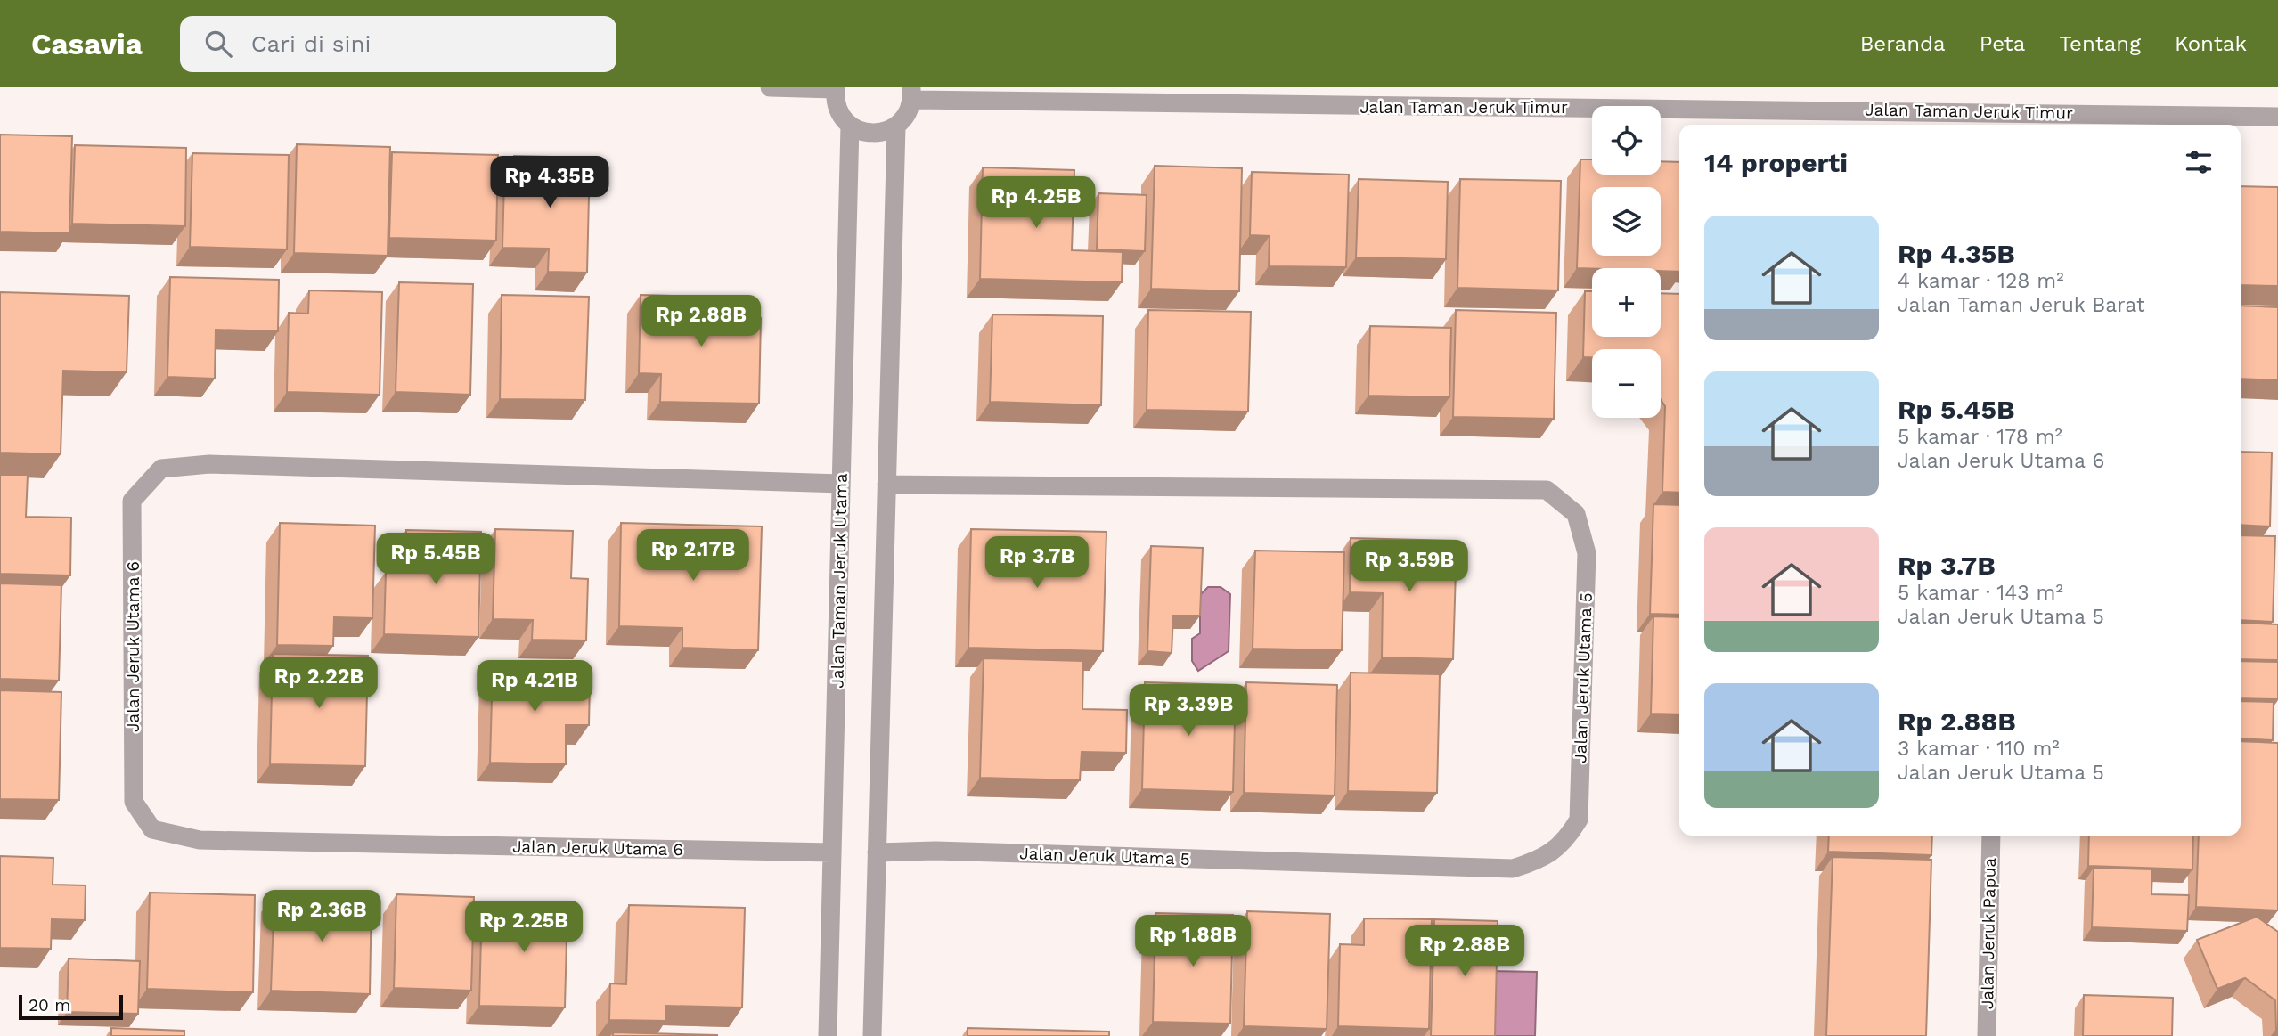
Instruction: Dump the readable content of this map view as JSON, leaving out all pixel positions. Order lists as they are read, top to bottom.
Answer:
{
  "streets": {
    "street": [
      "Jalan Taman Jeruk Timur",
      "Jalan Taman Jeruk Utama",
      "Jalan Jeruk Utama 6",
      "Jalan Jeruk Utama 5",
      "Jalan Jeruk Papua"
    ]
  },
  "crossings": [
    ["Jalan Taman Jeruk Utama", "Jalan Jeruk Utama 6"]
  ],
  "scale_bar": "20 m",
  "page": {
    "header": "Casavia",
    "search": "Cari di sini",
    "nav": [
      "Beranda",
      "Peta",
      "Tentang",
      "Kontak"
    ],
    "map_buttons": ["+", "−"],
    "heading": "14 properti",
    "price": [
      "Rp 4.35B",
      "Rp 4.25B",
      "Rp 2.88B",
      "Rp 2.17B",
      "Rp 5.45B",
      "Rp 3.7B",
      "Rp 3.59B",
      "Rp 2.22B",
      "Rp 4.21B",
      "Rp 3.39B",
      "Rp 2.36B",
      "Rp 2.25B",
      "Rp 1.88B",
      "Rp 2.88B"
    ],
    "list": [
      {
        "name": "Rp 4.35B",
        "note": "4 kamar · 128 m² · Jalan Taman Jeruk Barat"
      },
      {
        "name": "Rp 5.45B",
        "note": "5 kamar · 178 m² · Jalan Jeruk Utama 6"
      },
      {
        "name": "Rp 3.7B",
        "note": "5 kamar · 143 m² · Jalan Jeruk Utama 5"
      },
      {
        "name": "Rp 2.88B",
        "note": "3 kamar · 110 m² · Jalan Jeruk Utama 5"
      }
    ],
    "scale": "20 m"
  }
}
